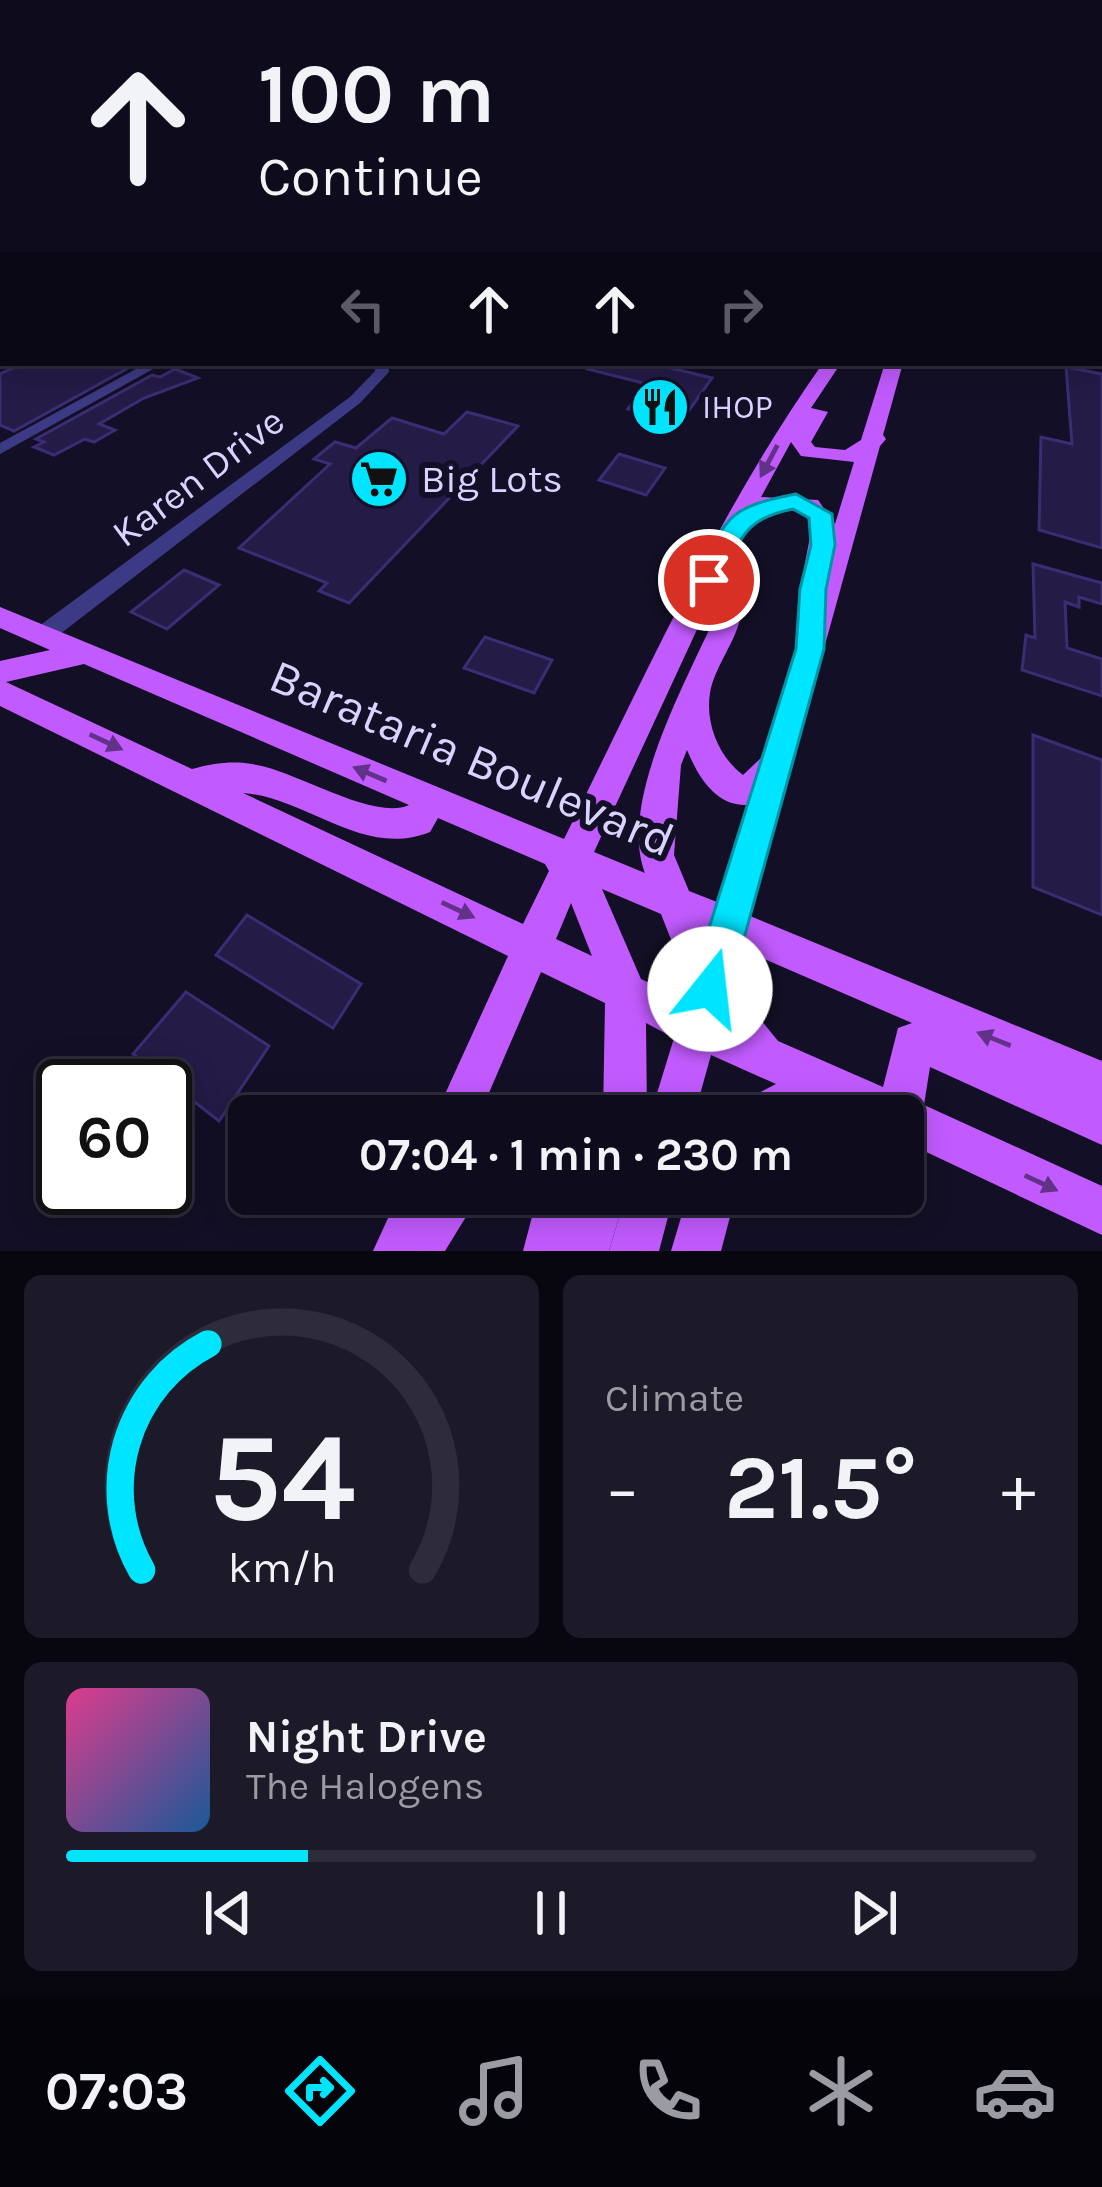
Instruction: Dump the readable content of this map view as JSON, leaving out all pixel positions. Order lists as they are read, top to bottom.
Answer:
{
  "streets": {
    "main road": ["Barataria Boulevard"],
    "street": ["Karen Drive"]
  },
  "crossings": [
    ["Karen Drive", "Barataria Boulevard"]
  ],
  "places": {
    "restaurant": ["IHOP"],
    "supermarket": ["Big Lots"]
  },
  "page": {
    "turn": ["100 m", "Continue"],
    "limit": "60",
    "trip": "07:04 · 1 min · 230 m",
    "tile": "Climate",
    "heat": ["−", "21.5°", "+"],
    "song": ["Night Drive", "The Halogens"],
    "tabs": "07:03",
    "gauge": ["54", "km/h"]
  }
}
